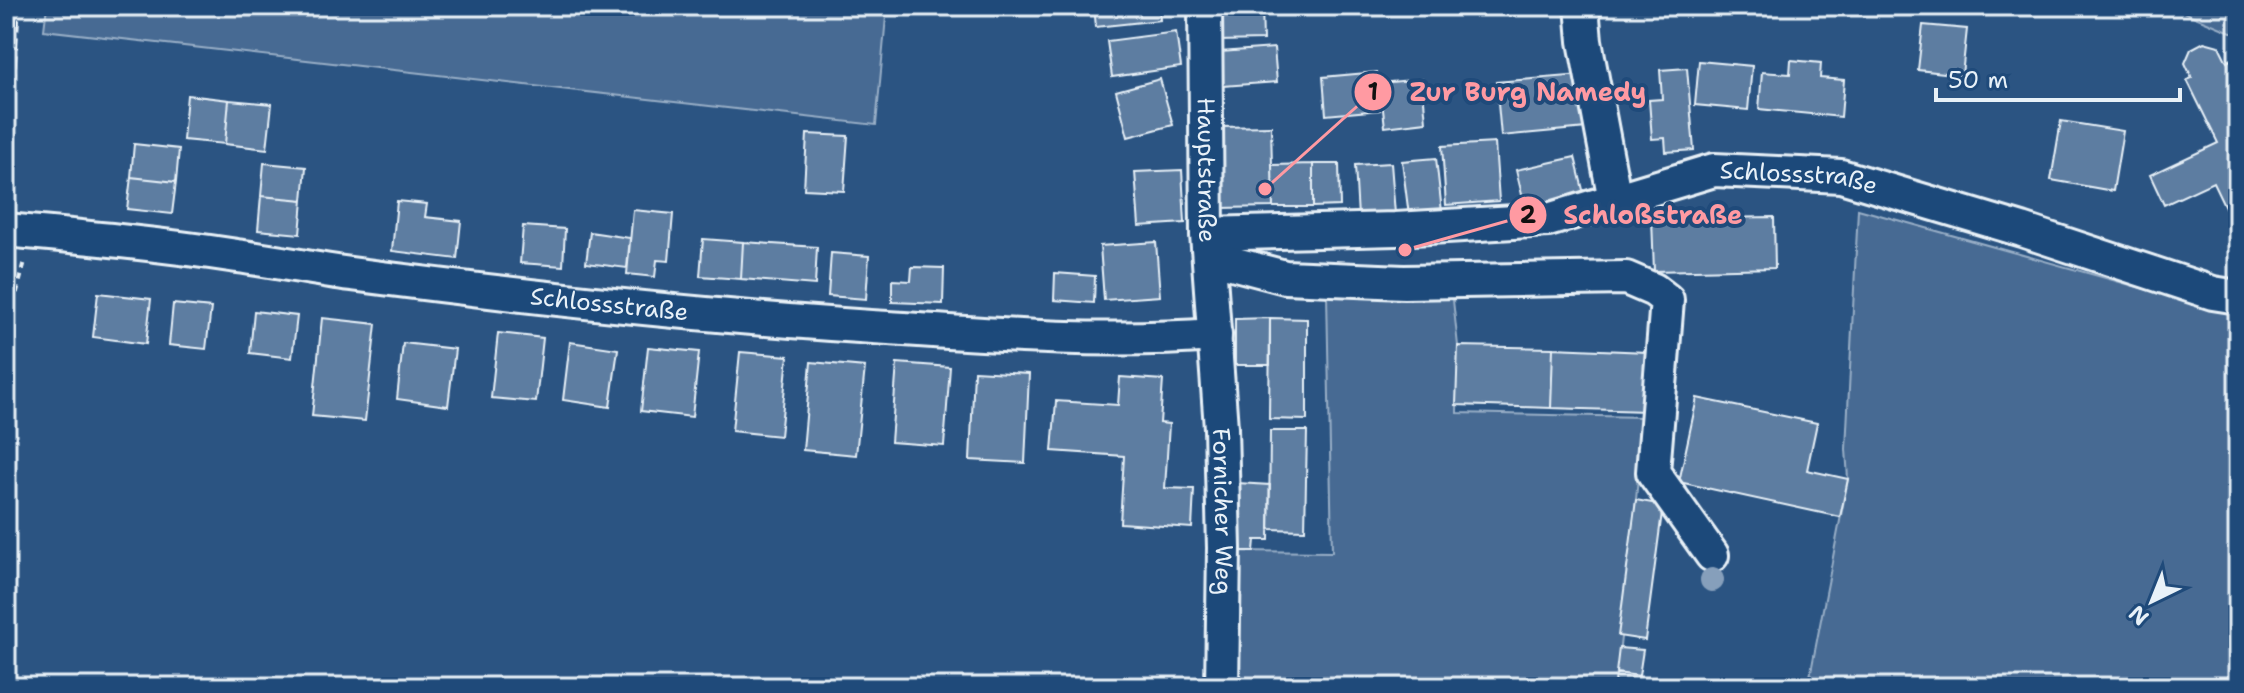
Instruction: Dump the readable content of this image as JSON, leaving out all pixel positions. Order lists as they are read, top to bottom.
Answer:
{
  "streets": {
    "street": ["Hauptstraße", "Schlossstraße", "Fornicher Weg"]
  },
  "crossings": [
    ["Hauptstraße", "Schlossstraße"],
    ["Hauptstraße", "Fornicher Weg"],
    ["Schlossstraße", "Fornicher Weg"]
  ],
  "places": ["Zur Burg Namedy", "Schloßstraße"],
  "scale_bar": "50 m",
  "north": "bottom left"
}
